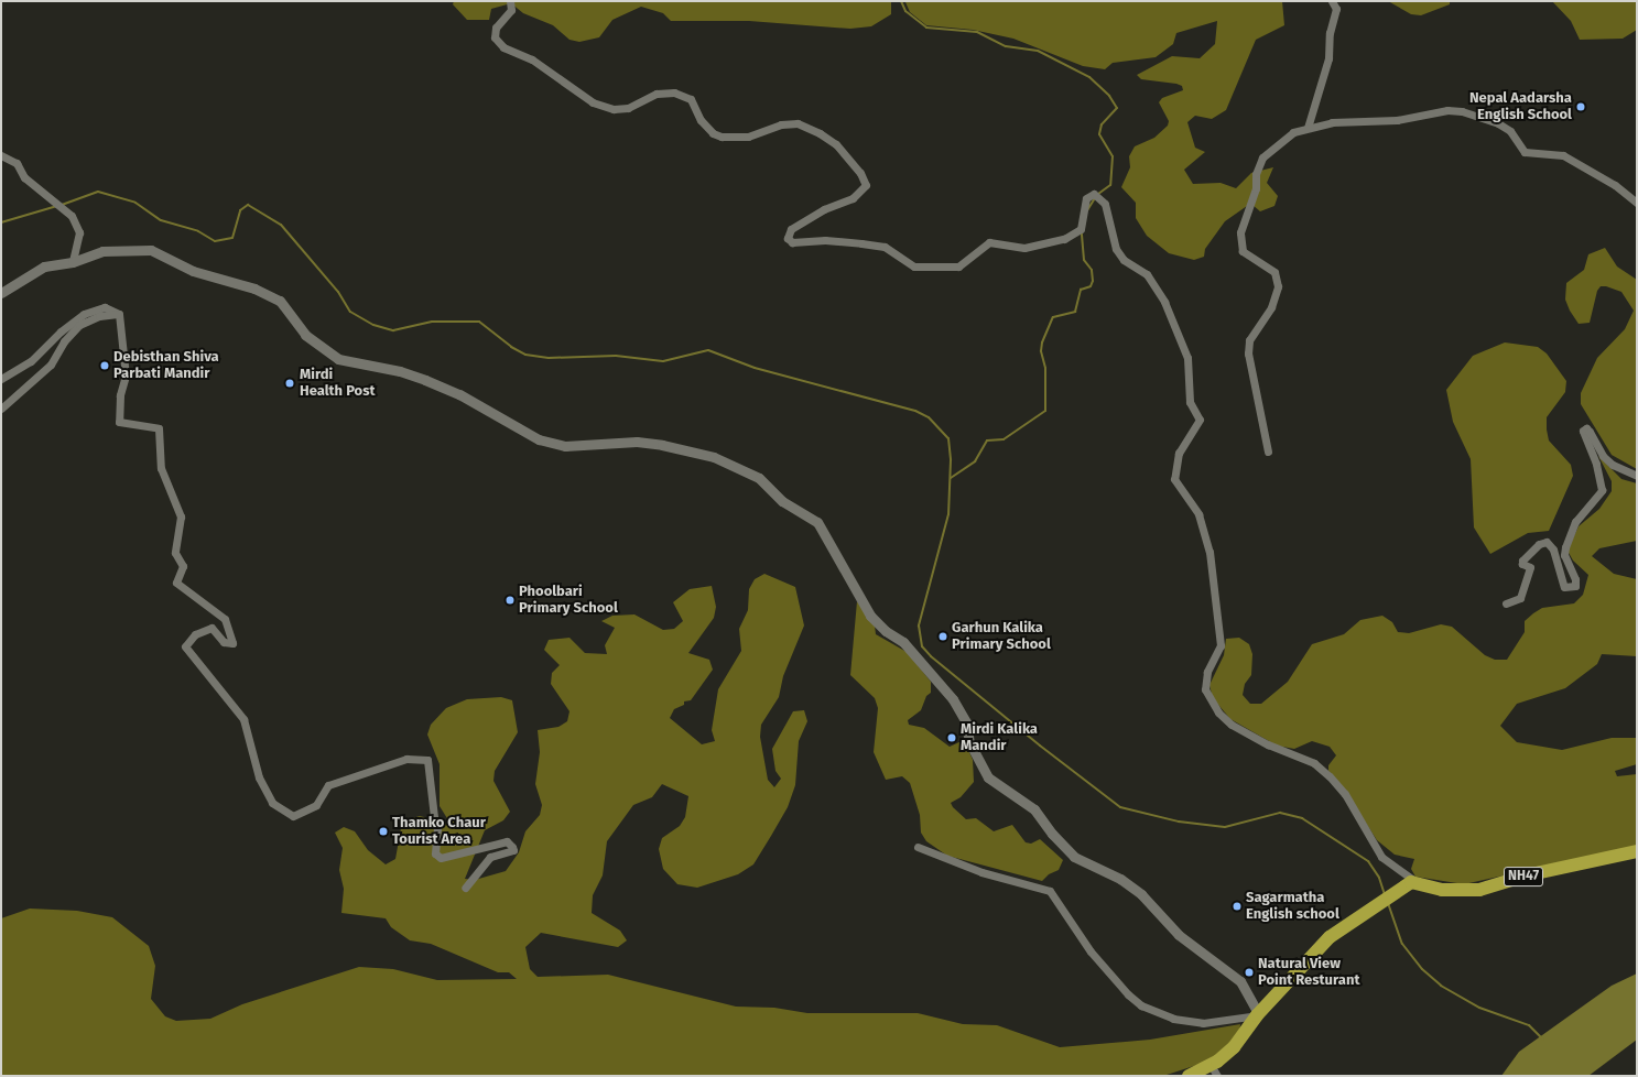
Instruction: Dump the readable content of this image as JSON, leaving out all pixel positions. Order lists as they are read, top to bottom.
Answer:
{
  "streets": {
    "highway": ["NH47"]
  },
  "places": [
    "Nepal Aadarsha English School",
    "Debisthan Shiva Parbati Mandir",
    "Mirdi Health Post",
    "Phoolbari Primary School",
    "Garhun Kalika Primary School",
    "Mirdi Kalika Mandir",
    "Thamko Chaur Tourist Area",
    "Sagarmatha English school",
    "Natural View Point Resturant"
  ]
}
